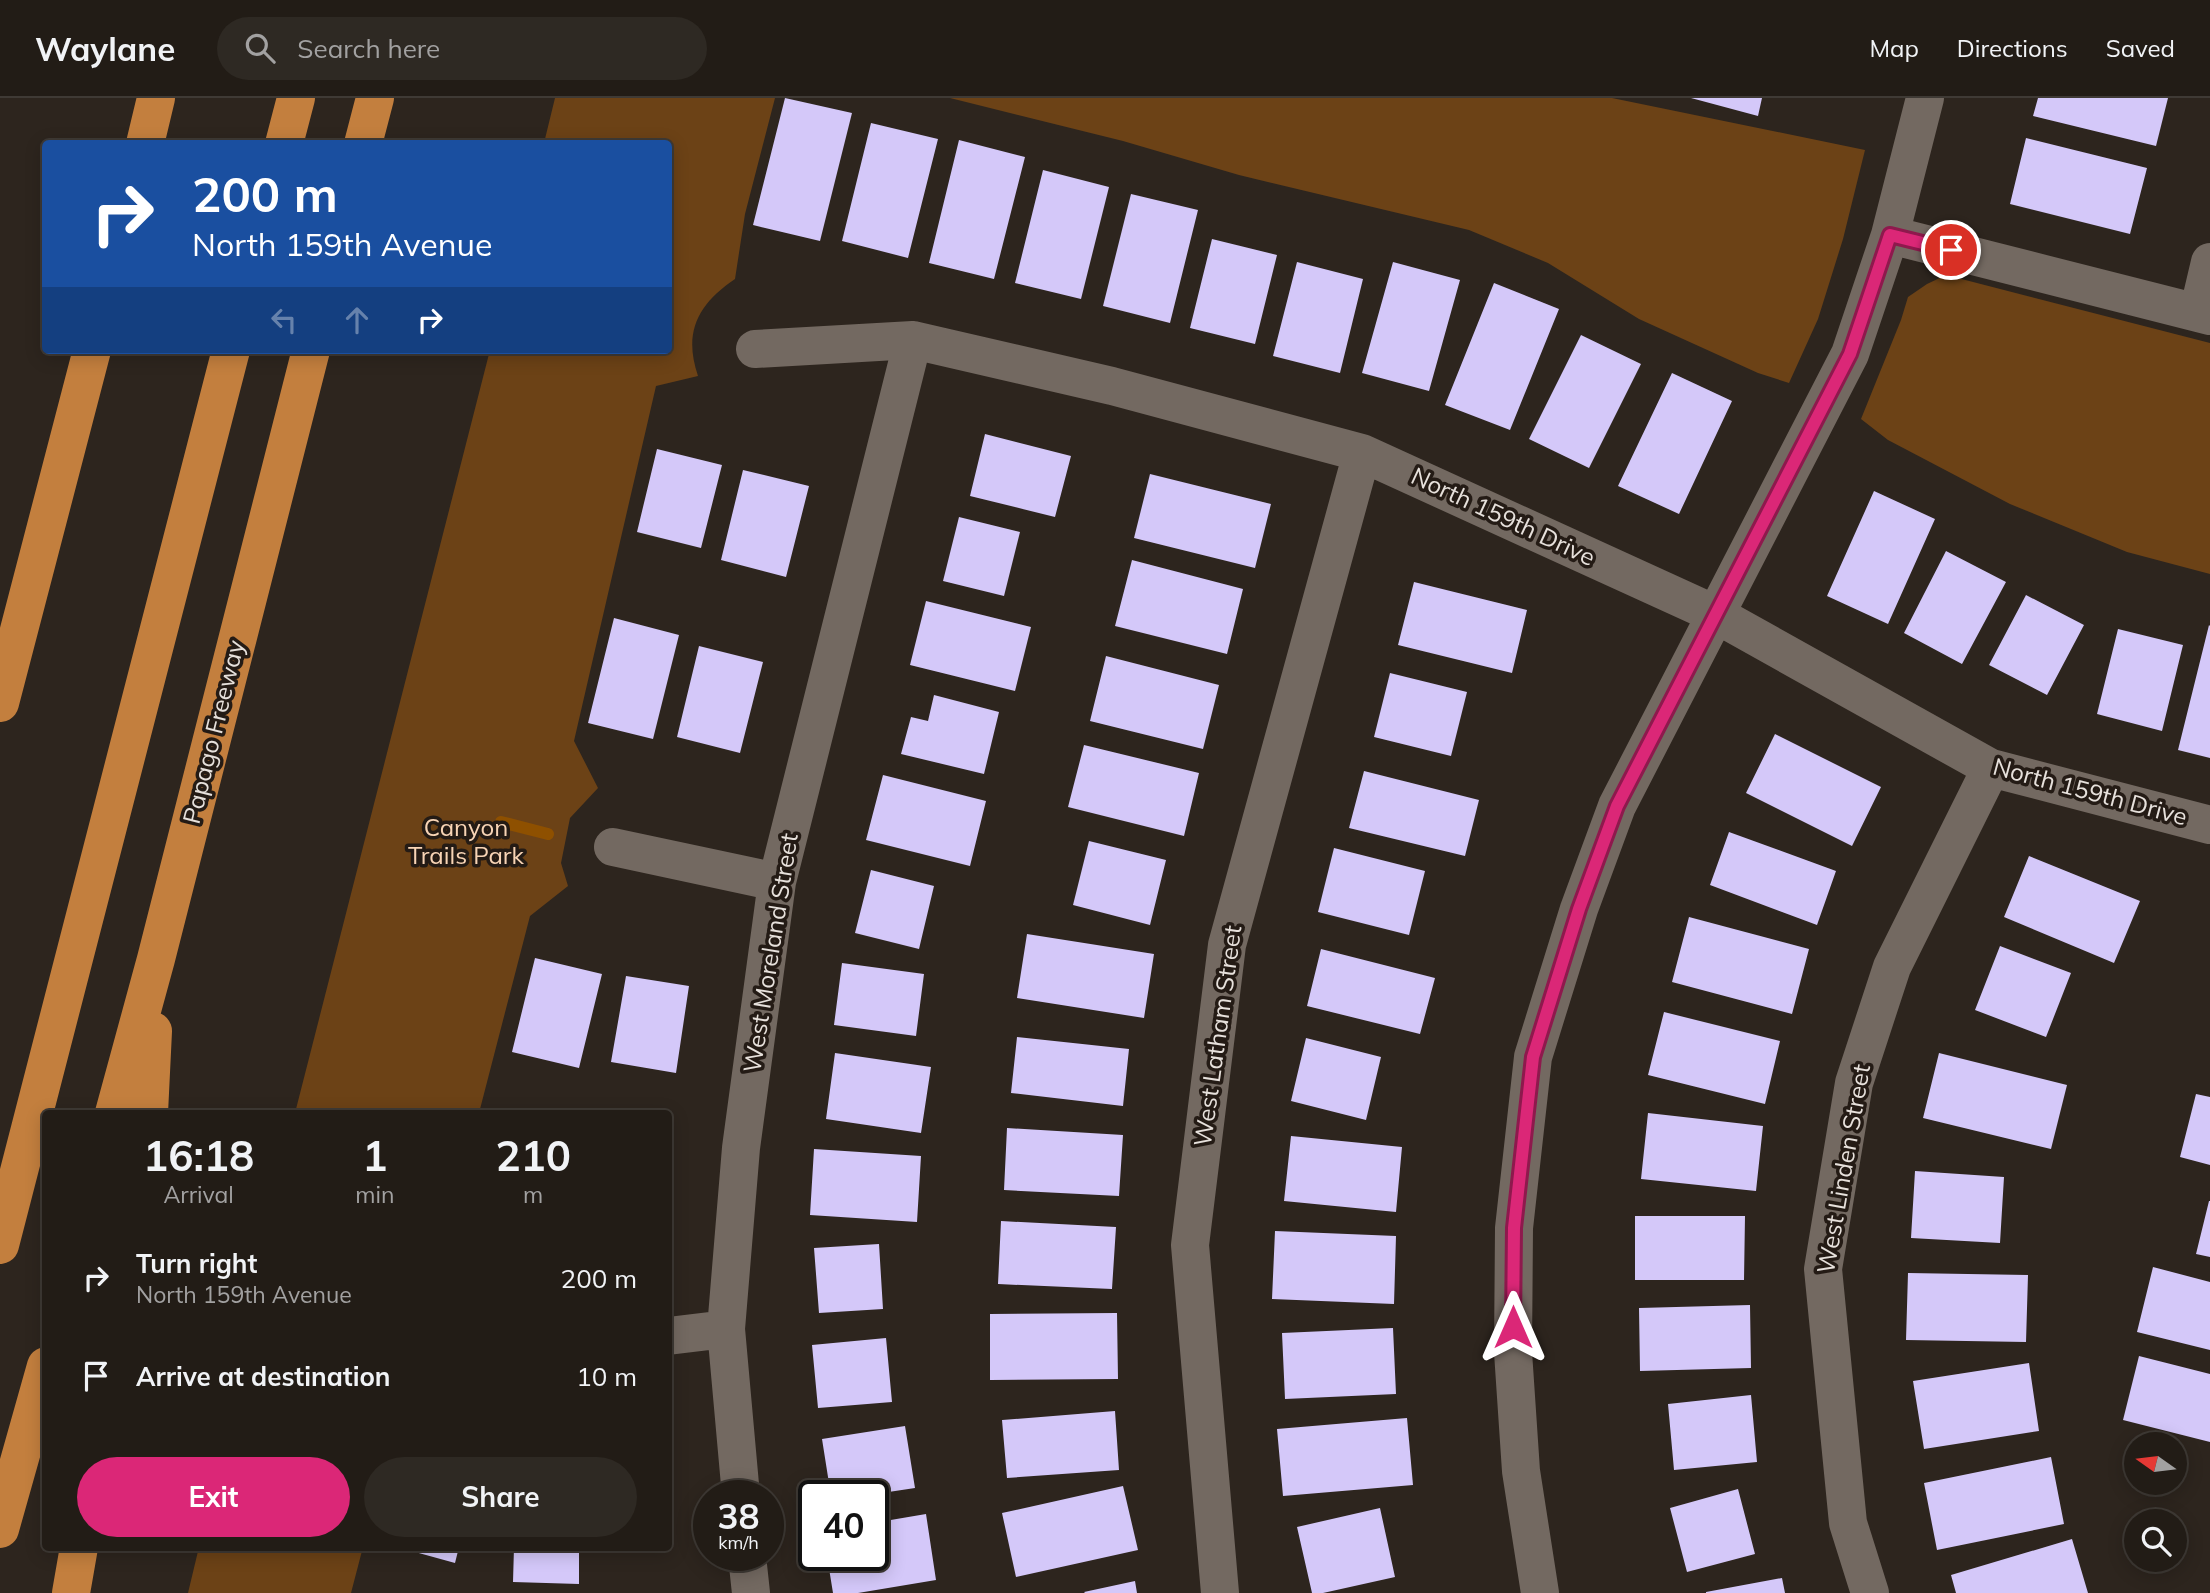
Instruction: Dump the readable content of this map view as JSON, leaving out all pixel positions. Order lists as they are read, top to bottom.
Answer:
{
  "streets": {
    "highway": ["Papago Freeway"],
    "street": [
      "North 159th Drive",
      "West Moreland Street",
      "West Latham Street",
      "West Linden Street"
    ]
  },
  "crossings": [
    ["North 159th Drive", "West Moreland Street"],
    ["North 159th Drive", "West Latham Street"],
    ["North 159th Drive", "West Linden Street"]
  ],
  "parks": ["Canyon Trails Park"],
  "north": "left",
  "page": {
    "header": "Waylane",
    "search": "Search here",
    "nav": ["Map", "Directions", "Saved"],
    "turn": ["200 m", "North 159th Avenue"],
    "eta": [
      "16:18",
      "Arrival",
      "1",
      "min",
      "210",
      "m"
    ],
    "list": [
      {
        "name": "Turn right",
        "note": "North 159th Avenue",
        "value": "200 m"
      },
      {
        "name": "Arrive at destination",
        "value": "10 m"
      }
    ],
    "buttons": ["Exit", "Share"],
    "speed": "38 km/h",
    "limit": "40"
  }
}
